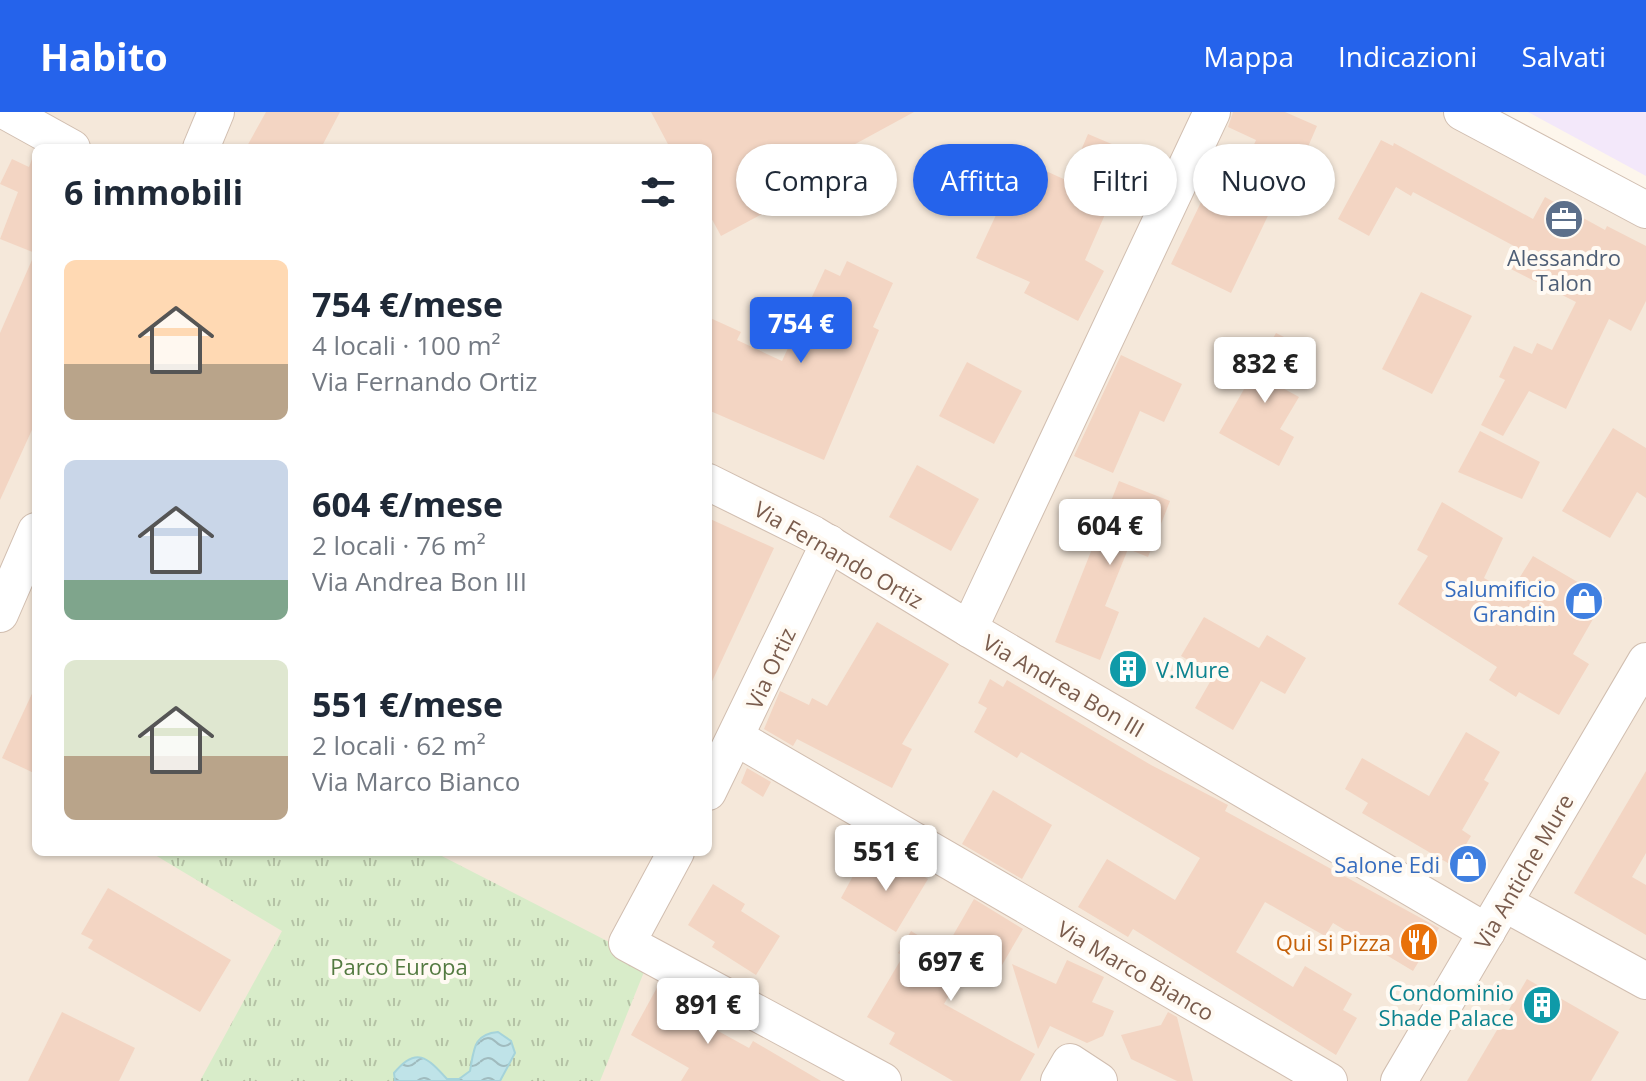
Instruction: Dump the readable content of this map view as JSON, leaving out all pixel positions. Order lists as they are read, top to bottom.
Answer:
{
  "streets": {
    "street": [
      "Via Fernando Ortiz",
      "Via Ortiz",
      "Via Andrea Bon III",
      "Via Antiche Mure",
      "Via Marco Bianco"
    ]
  },
  "crossings": [
    ["Via Fernando Ortiz", "Via Ortiz"],
    ["Via Fernando Ortiz", "Via Andrea Bon III"],
    ["Via Ortiz", "Via Marco Bianco"],
    ["Via Andrea Bon III", "Via Antiche Mure"]
  ],
  "parks": ["Parco Europa"],
  "places": {
    "office": ["Alessandro Talon"],
    "shop": ["Salumificio Grandin", "Salone Edi"],
    "building": ["V.Mure", "Condominio Shade Palace"],
    "restaurant": ["Qui si Pizza"]
  },
  "page": {
    "header": "Habito",
    "nav": ["Mappa", "Indicazioni", "Salvati"],
    "chip": [
      "Compra",
      "Affitta",
      "Filtri",
      "Nuovo"
    ],
    "heading": "6 immobili",
    "list": [
      {
        "name": "754 €/mese",
        "note": "4 locali · 100 m² · Via Fernando Ortiz"
      },
      {
        "name": "604 €/mese",
        "note": "2 locali · 76 m² · Via Andrea Bon III"
      },
      {
        "name": "551 €/mese",
        "note": "2 locali · 62 m² · Via Marco Bianco"
      }
    ],
    "price": [
      "754 €",
      "832 €",
      "604 €",
      "551 €",
      "697 €",
      "891 €"
    ]
  }
}
